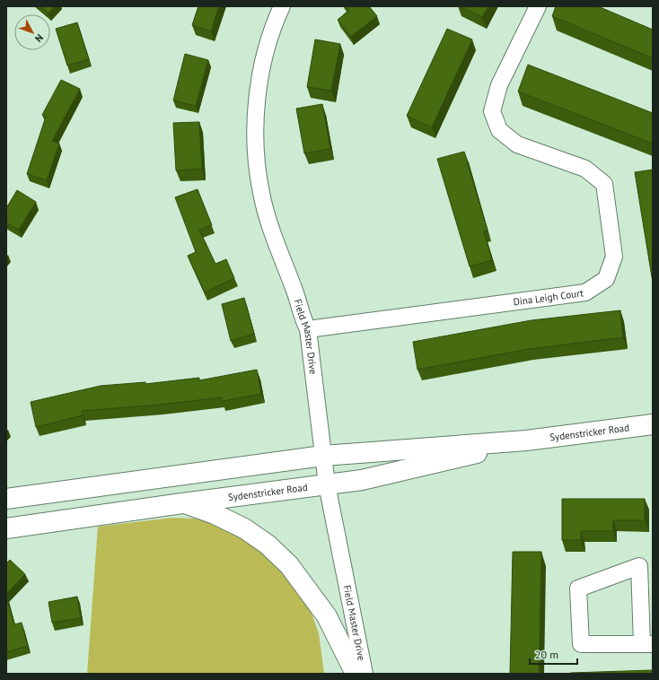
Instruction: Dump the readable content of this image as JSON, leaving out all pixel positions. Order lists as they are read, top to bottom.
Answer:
{
  "streets": {
    "main road": ["Sydenstricker Road"],
    "street": ["Dina Leigh Court", "Field Master Drive"]
  },
  "crossings": [
    ["Dina Leigh Court", "Field Master Drive"],
    ["Field Master Drive", "Sydenstricker Road"]
  ],
  "scale_bar": "20 m",
  "north": "bottom right"
}
